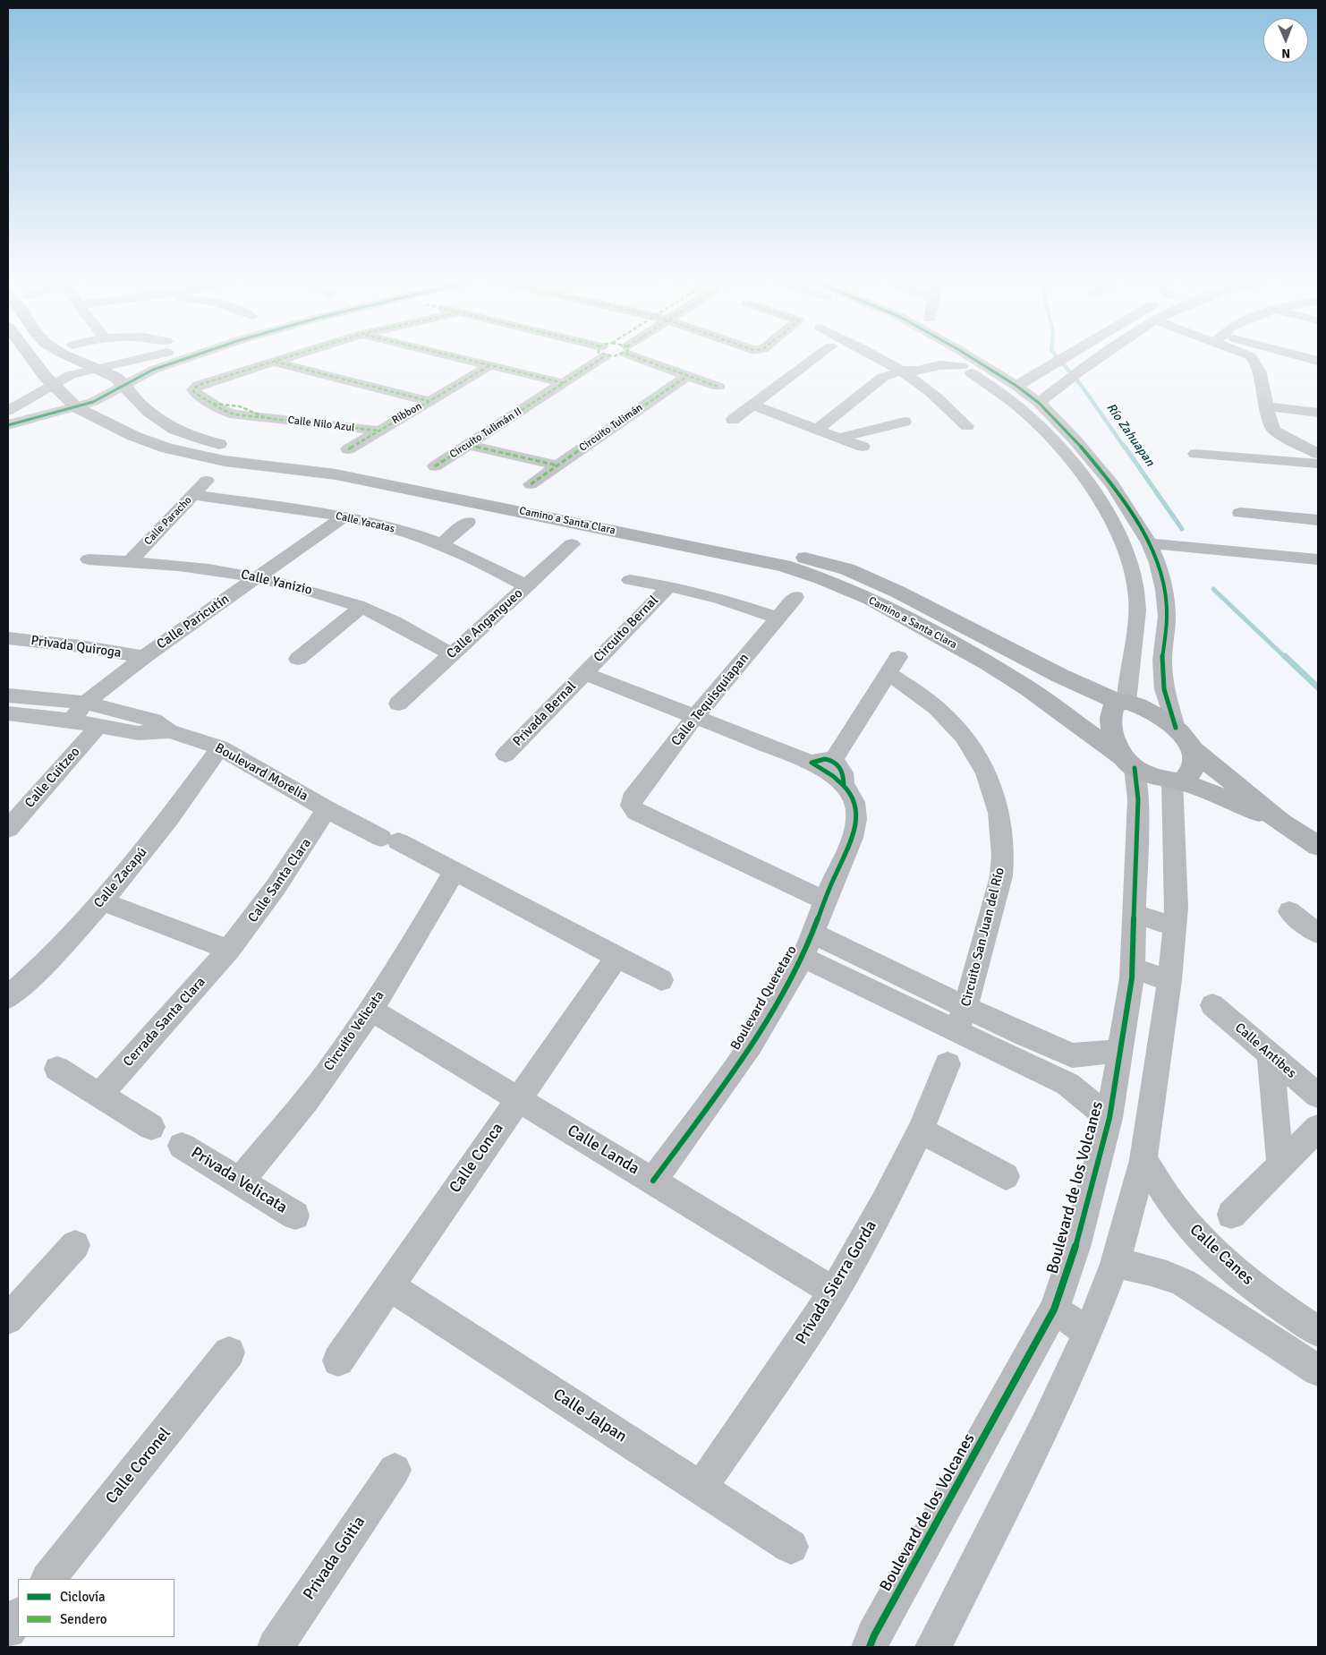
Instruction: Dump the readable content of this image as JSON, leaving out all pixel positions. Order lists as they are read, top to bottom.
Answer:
{
  "streets": {
    "main road": ["Camino a Santa Clara"],
    "street": [
      "Ribbon",
      "Calle Nilo Azul",
      "Circuito Tulimán",
      "Circuito Tulimán II",
      "Calle Paracho",
      "Calle Yacatas",
      "Calle Yanizio",
      "Calle Paricutín",
      "Calle Angangueo",
      "Circuito Bernal",
      "Privada Quiroga",
      "Calle Tequisquiapan",
      "Privada Bernal",
      "Boulevard Morelia",
      "Calle Cuitzeo",
      "Calle Zacapú",
      "Calle Santa Clara",
      "Circuito San Juan del Río",
      "Boulevard Queretaro",
      "Cerrada Santa Clara",
      "Circuito Velicata",
      "Calle Antibes",
      "Calle Landa",
      "Calle Conca",
      "Privada Velicata",
      "Boulevard de los Volcanes",
      "Calle Canes",
      "Privada Sierra Gorda",
      "Calle Jalpan",
      "Calle Coronel",
      "Privada Goitia"
    ]
  },
  "crossings": [
    ["Ribbon", "Calle Nilo Azul"],
    ["Calle Paracho", "Calle Yacatas"],
    ["Calle Paracho", "Calle Yanizio"],
    ["Camino a Santa Clara", "Boulevard de los Volcanes"],
    ["Calle Yacatas", "Calle Paricutín"],
    ["Calle Yacatas", "Calle Angangueo"],
    ["Calle Yanizio", "Calle Paricutín"],
    ["Calle Yanizio", "Calle Angangueo"],
    ["Calle Paricutín", "Privada Quiroga"],
    ["Calle Paricutín", "Boulevard Morelia"],
    ["Circuito Bernal", "Calle Tequisquiapan"],
    ["Circuito Bernal", "Privada Bernal"],
    ["Calle Tequisquiapan", "Boulevard Queretaro"],
    ["Boulevard Morelia", "Calle Cuitzeo"],
    ["Boulevard Morelia", "Calle Zacapú"],
    ["Boulevard Morelia", "Calle Santa Clara"],
    ["Boulevard Morelia", "Circuito Velicata"],
    ["Calle Santa Clara", "Cerrada Santa Clara"],
    ["Boulevard Queretaro", "Calle Landa"],
    ["Circuito Velicata", "Calle Landa"],
    ["Circuito Velicata", "Privada Velicata"],
    ["Calle Landa", "Calle Conca"],
    ["Calle Landa", "Privada Sierra Gorda"],
    ["Calle Conca", "Calle Jalpan"],
    ["Privada Sierra Gorda", "Calle Jalpan"]
  ],
  "water": ["Río Zahuapan"],
  "legend": ["Ciclovía", "Sendero"],
  "north": "bottom"
}
